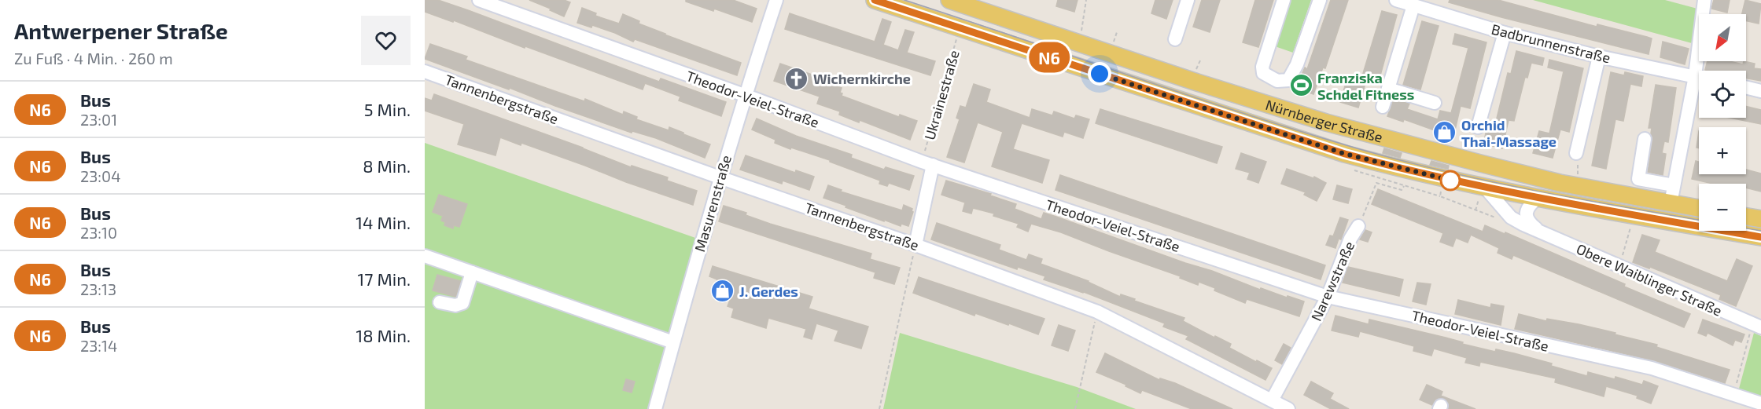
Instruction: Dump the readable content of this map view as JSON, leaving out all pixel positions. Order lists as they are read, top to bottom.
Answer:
{
  "streets": {
    "main road": ["Nürnberger Straße"],
    "street": [
      "Badbrunnenstraße",
      "Tannenbergstraße",
      "Theodor-Veiel-Straße",
      "Masurenstraße",
      "Obere Waiblinger Straße",
      "Narewstraße"
    ],
    "path": ["Ukrainestraße"]
  },
  "crossings": [
    ["Ukrainestraße", "Theodor-Veiel-Straße"],
    ["Ukrainestraße", "Nürnberger Straße"],
    ["Tannenbergstraße", "Masurenstraße"],
    ["Tannenbergstraße", "Narewstraße"],
    ["Theodor-Veiel-Straße", "Masurenstraße"],
    ["Theodor-Veiel-Straße", "Narewstraße"],
    ["Nürnberger Straße", "Obere Waiblinger Straße"]
  ],
  "places": {
    "church": ["Wichernkirche"],
    "sports": ["Franziska Schdel Fitness"],
    "shop": ["Orchid Thai-Massage", "J. Gerdes"]
  },
  "lines": ["bus line N6"],
  "north": "bottom left",
  "page": {
    "heading": ["Antwerpener Straße", "Zu Fuß · 4 Min. · 260 m"],
    "on_map": "N6",
    "map_buttons": ["+", "−"],
    "list": [
      {
        "mark": "N6",
        "name": "Bus",
        "note": "23:01",
        "value": "5 Min."
      },
      {
        "mark": "N6",
        "name": "Bus",
        "note": "23:04",
        "value": "8 Min."
      },
      {
        "mark": "N6",
        "name": "Bus",
        "note": "23:10",
        "value": "14 Min."
      },
      {
        "mark": "N6",
        "name": "Bus",
        "note": "23:13",
        "value": "17 Min."
      },
      {
        "mark": "N6",
        "name": "Bus",
        "note": "23:14",
        "value": "18 Min."
      }
    ]
  }
}
